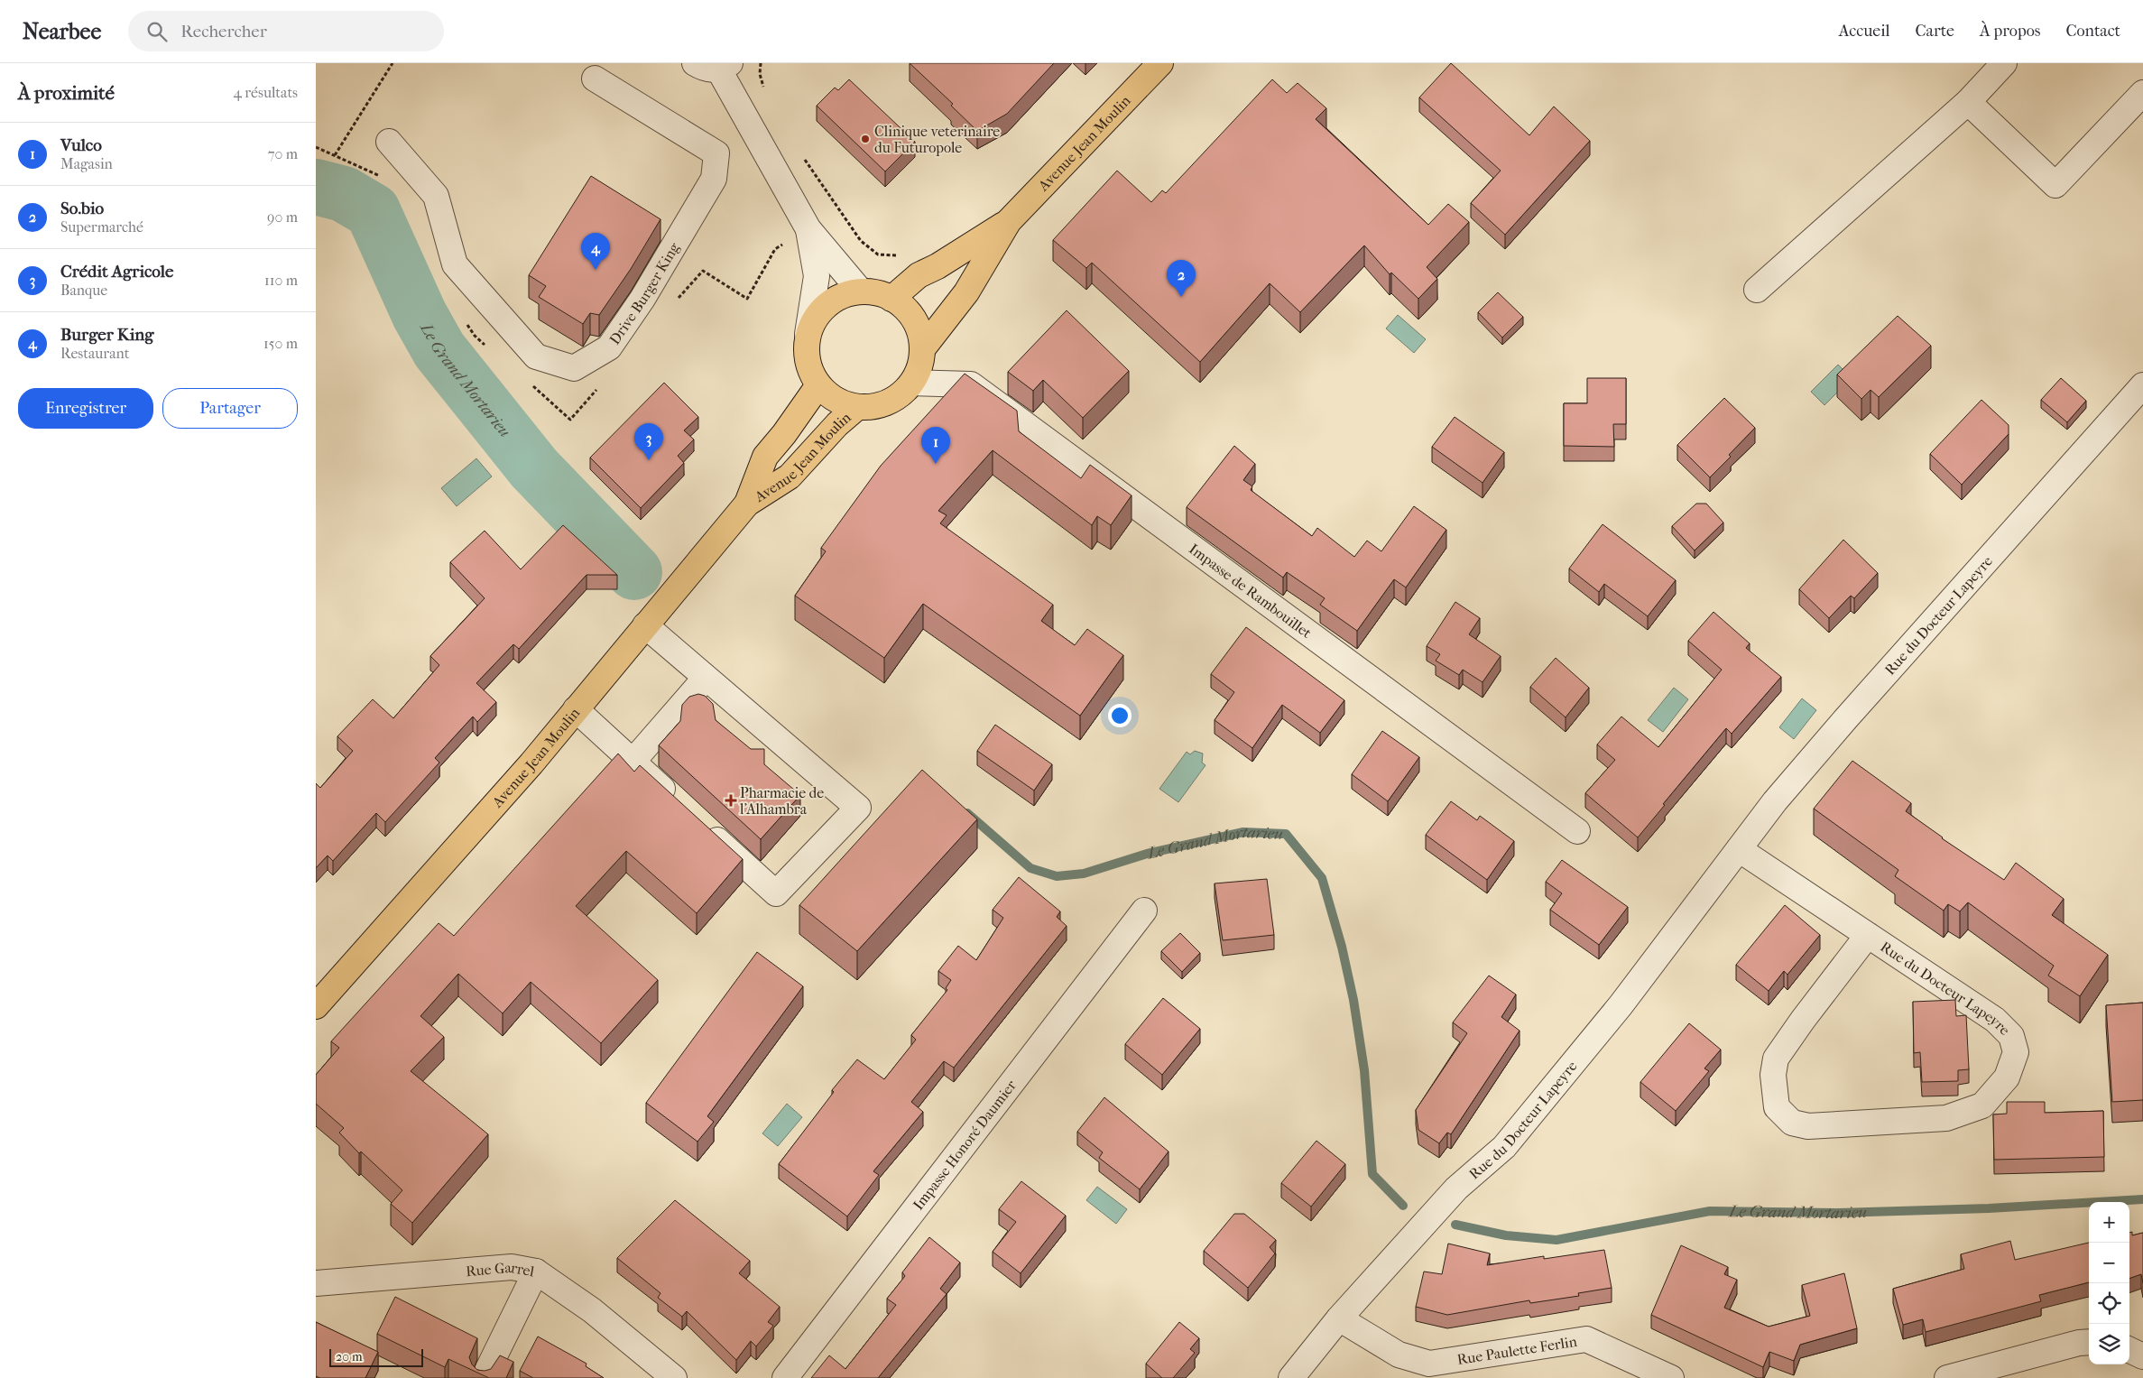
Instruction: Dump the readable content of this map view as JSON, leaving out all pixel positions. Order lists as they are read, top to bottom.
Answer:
{
  "streets": {
    "main road": ["Avenue Jean Moulin"],
    "street": [
      "Drive Burger King",
      "Impasse de Rambouillet",
      "Rue du Docteur Lapeyre",
      "Impasse Honoré Daumier",
      "Rue Garrel",
      "Rue Paulette Ferlin"
    ]
  },
  "crossings": [
    ["Avenue Jean Moulin", "Impasse de Rambouillet"],
    ["Rue du Docteur Lapeyre", "Rue Paulette Ferlin"]
  ],
  "water": ["Le Grand Mortarieu"],
  "places": {
    "other": ["Clinique veterinaire du Futuropole"],
    "health": ["Pharmacie de l'Alhambra"]
  },
  "scale_bar": "20 m",
  "page": {
    "header": "Nearbee",
    "search": "Rechercher",
    "nav": [
      "Accueil",
      "Carte",
      "À propos",
      "Contact"
    ],
    "heading": ["À proximité", "4 résultats"],
    "list": [
      {
        "mark": "1",
        "name": "Vulco",
        "note": "Magasin",
        "value": "70 m"
      },
      {
        "mark": "2",
        "name": "So.bio",
        "note": "Supermarché",
        "value": "90 m"
      },
      {
        "mark": "3",
        "name": "Crédit Agricole",
        "note": "Banque",
        "value": "110 m"
      },
      {
        "mark": "4",
        "name": "Burger King",
        "note": "Restaurant",
        "value": "150 m"
      }
    ],
    "pins": [
      "4",
      "2",
      "3",
      "1"
    ],
    "buttons": ["Enregistrer", "Partager"],
    "map_buttons": ["+", "−"],
    "scale": "20 m"
  }
}
